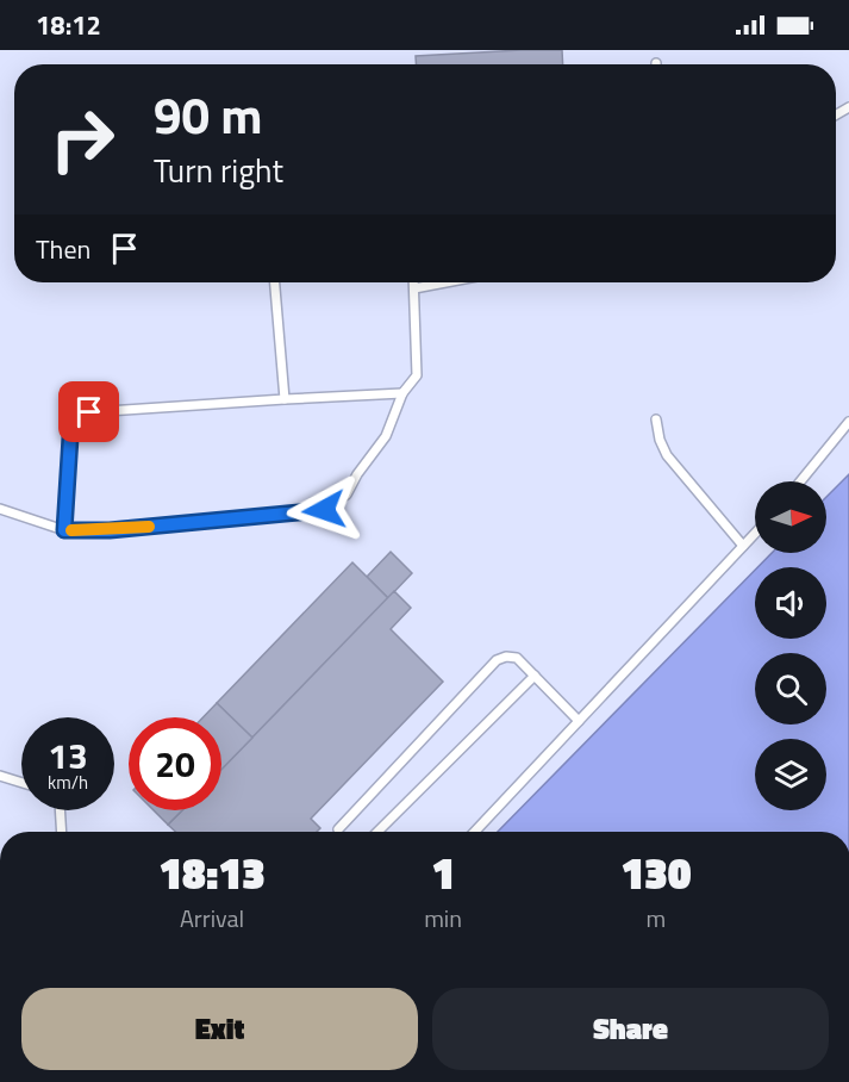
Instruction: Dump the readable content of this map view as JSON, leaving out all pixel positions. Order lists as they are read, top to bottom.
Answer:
{
  "north": "right",
  "page": {
    "status": "18:12",
    "turn": ["90 m", "Turn right"],
    "then": "Then",
    "speed": "13 km/h",
    "limit": "20",
    "eta": [
      "18:13",
      "Arrival",
      "1",
      "min",
      "130",
      "m"
    ],
    "buttons": ["Exit", "Share"]
  }
}
